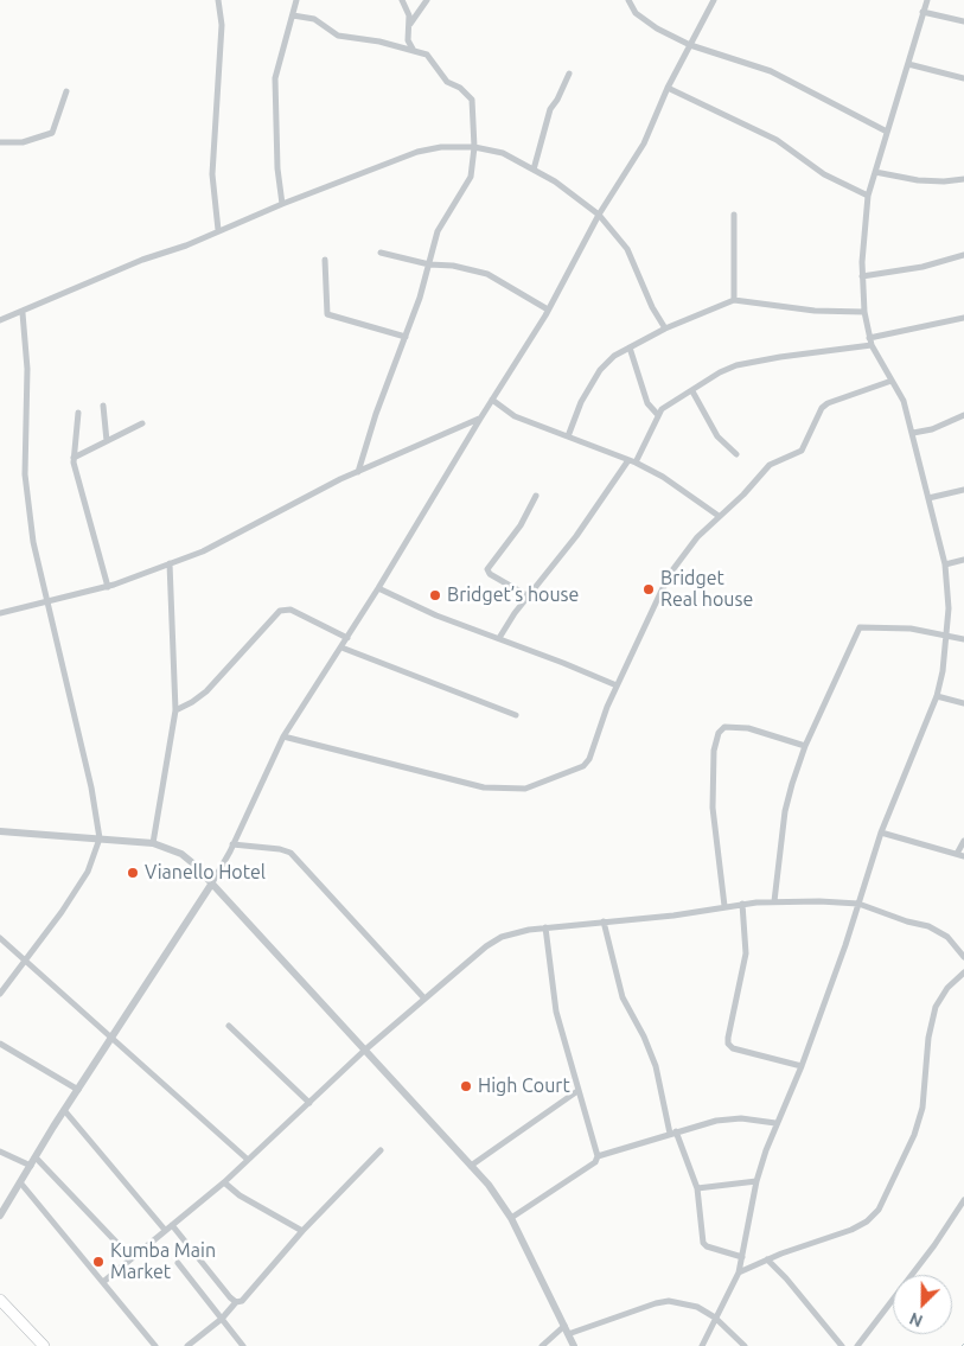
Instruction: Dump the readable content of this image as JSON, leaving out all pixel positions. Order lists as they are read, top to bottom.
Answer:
{
  "places": [
    "Bridget Real house",
    "Bridget’s house",
    "Vianello Hotel",
    "High Court",
    "Kumba Main Market"
  ],
  "north": "bottom left"
}
